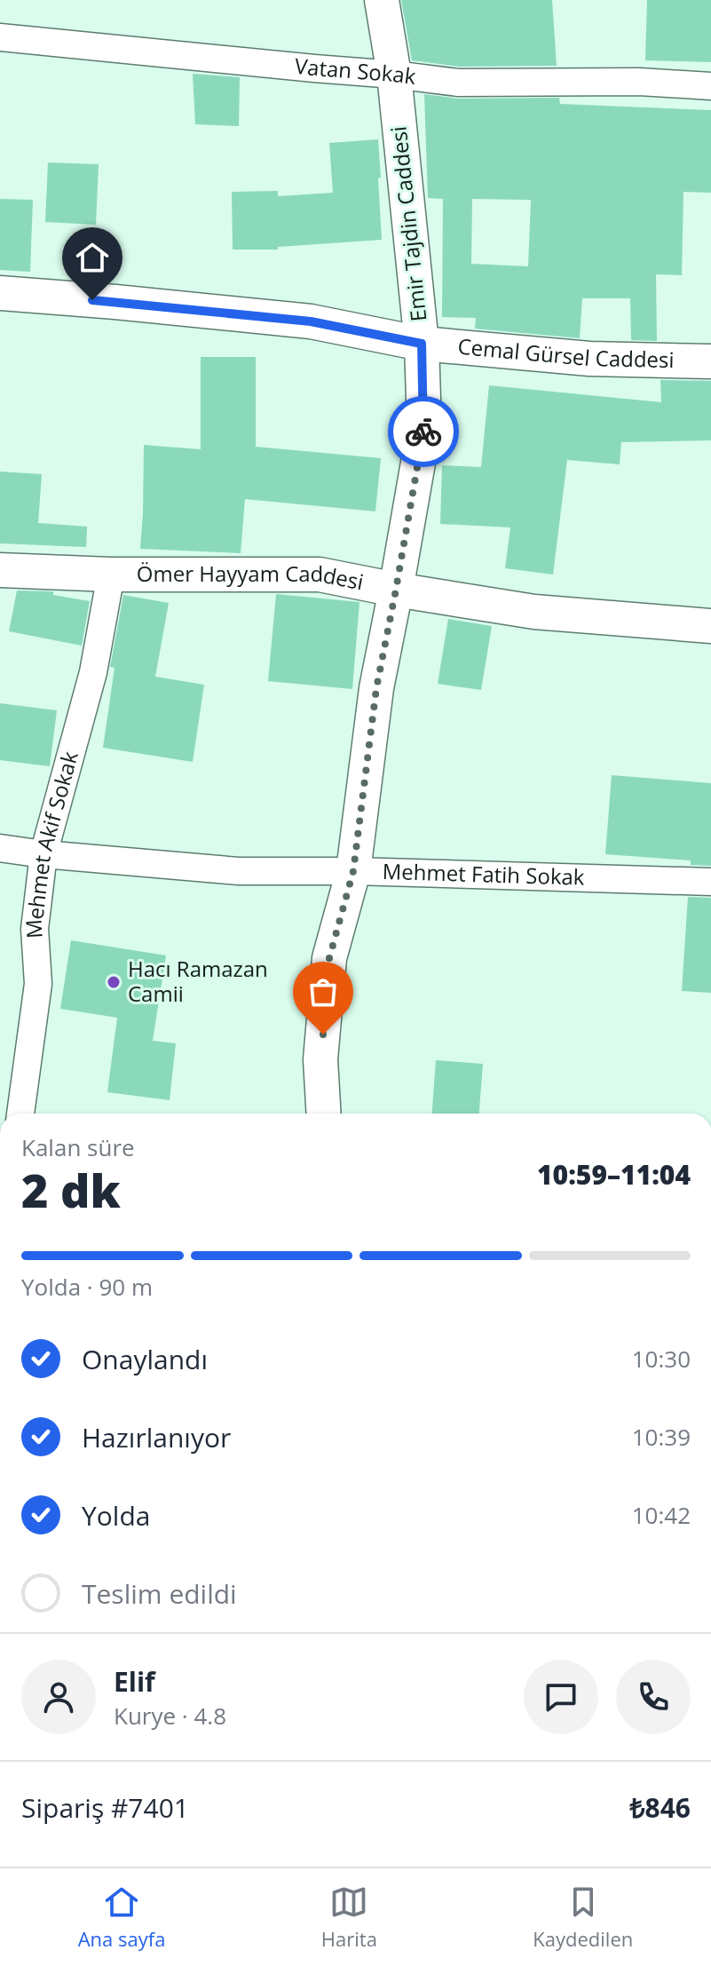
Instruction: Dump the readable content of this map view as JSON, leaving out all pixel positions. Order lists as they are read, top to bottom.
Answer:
{
  "streets": {
    "street": [
      "Vatan Sokak",
      "Emir Tajdin Caddesi",
      "Cemal Gürsel Caddesi",
      "Ömer Hayyam Caddesi",
      "Mehmet Akif Sokak",
      "Mehmet Fatih Sokak"
    ]
  },
  "crossings": [
    ["Vatan Sokak", "Emir Tajdin Caddesi"],
    ["Emir Tajdin Caddesi", "Cemal Gürsel Caddesi"],
    ["Emir Tajdin Caddesi", "Ömer Hayyam Caddesi"],
    ["Emir Tajdin Caddesi", "Mehmet Fatih Sokak"],
    ["Ömer Hayyam Caddesi", "Mehmet Akif Sokak"],
    ["Mehmet Akif Sokak", "Mehmet Fatih Sokak"]
  ],
  "places": ["Hacı Ramazan Camii"],
  "page": {
    "heading": ["2 dk", "Kalan süre", "10:59–11:04"],
    "panel": [
      "Elif",
      "Kurye · 4.8",
      "Sipariş #7401",
      "₺846"
    ],
    "bar": "Yolda · 90 m",
    "list": [
      ["Onaylandı", "10:30"],
      ["Hazırlanıyor", "10:39"],
      ["Yolda", "10:42"],
      "Teslim edildi"
    ],
    "tabs": ["Ana sayfa", "Harita", "Kaydedilen"]
  }
}
